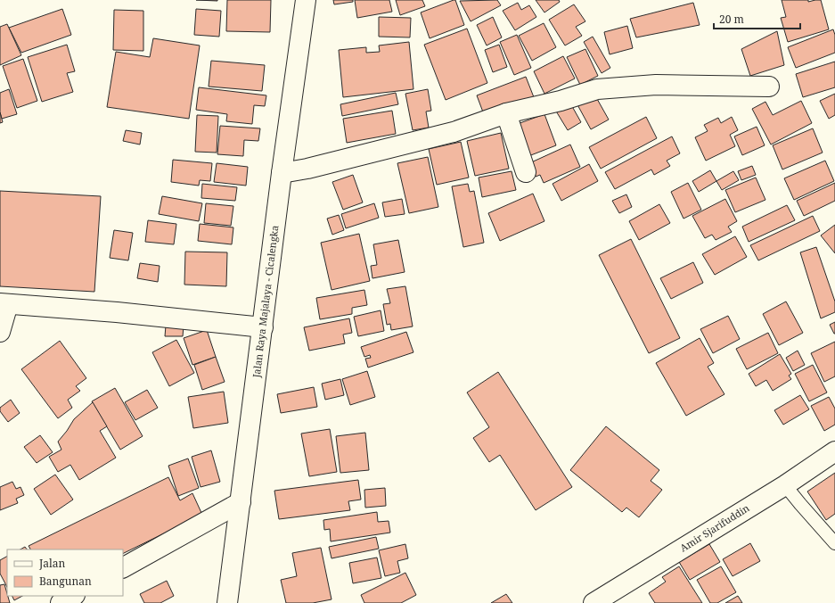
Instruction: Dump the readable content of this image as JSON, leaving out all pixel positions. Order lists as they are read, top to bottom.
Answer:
{
  "streets": {
    "street": ["Jalan Raya Majalaya - Cicalengka", "Amir Sjarifuddin"]
  },
  "legend": ["Jalan", "Bangunan"],
  "scale_bar": "20 m"
}
